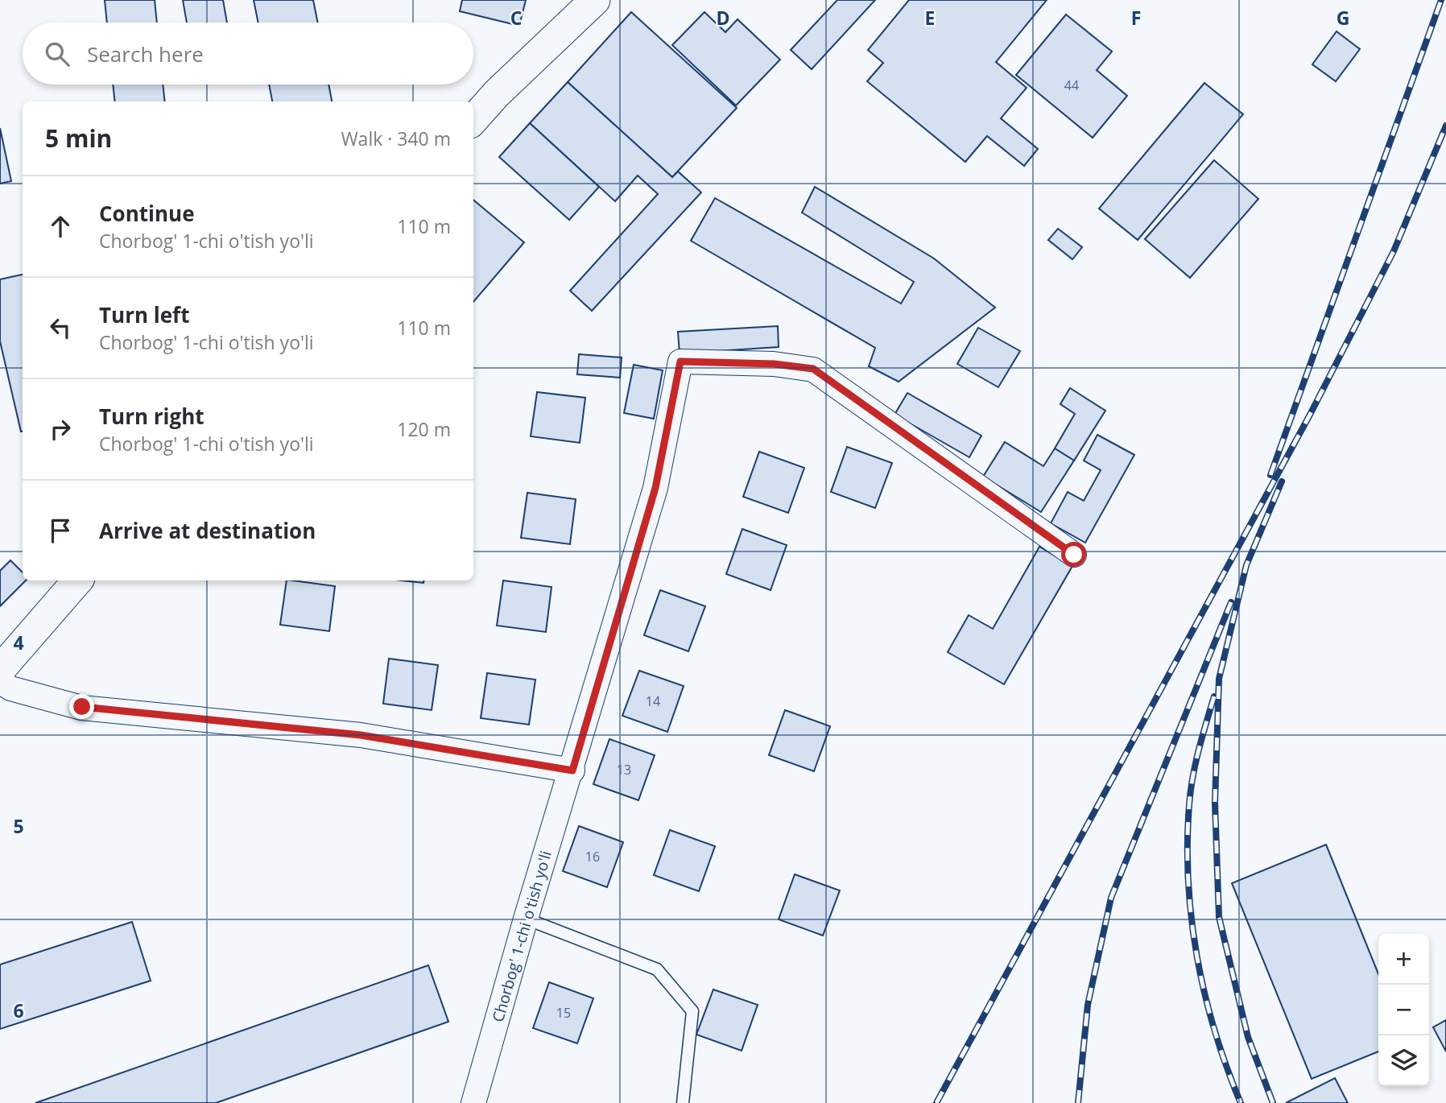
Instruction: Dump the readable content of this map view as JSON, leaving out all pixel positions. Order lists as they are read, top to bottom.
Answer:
{
  "streets": {
    "street": ["Chorbog' 1-chi o'tish yo'li"]
  },
  "house_numbers": [
    "44",
    "14",
    "13",
    "16",
    "15"
  ],
  "page": {
    "search": "Search here",
    "heading": ["5 min", "Walk · 340 m"],
    "list": [
      ["Continue", "Chorbog' 1-chi o'tish yo'li", "110 m"],
      ["Turn left", "Chorbog' 1-chi o'tish yo'li", "110 m"],
      ["Turn right", "Chorbog' 1-chi o'tish yo'li", "120 m"],
      "Arrive at destination"
    ],
    "map_buttons": ["+", "−"]
  },
  "grid": {
    "columns": [
      "C",
      "D",
      "E",
      "F",
      "G"
    ],
    "rows": ["4", "5", "6"]
  }
}
